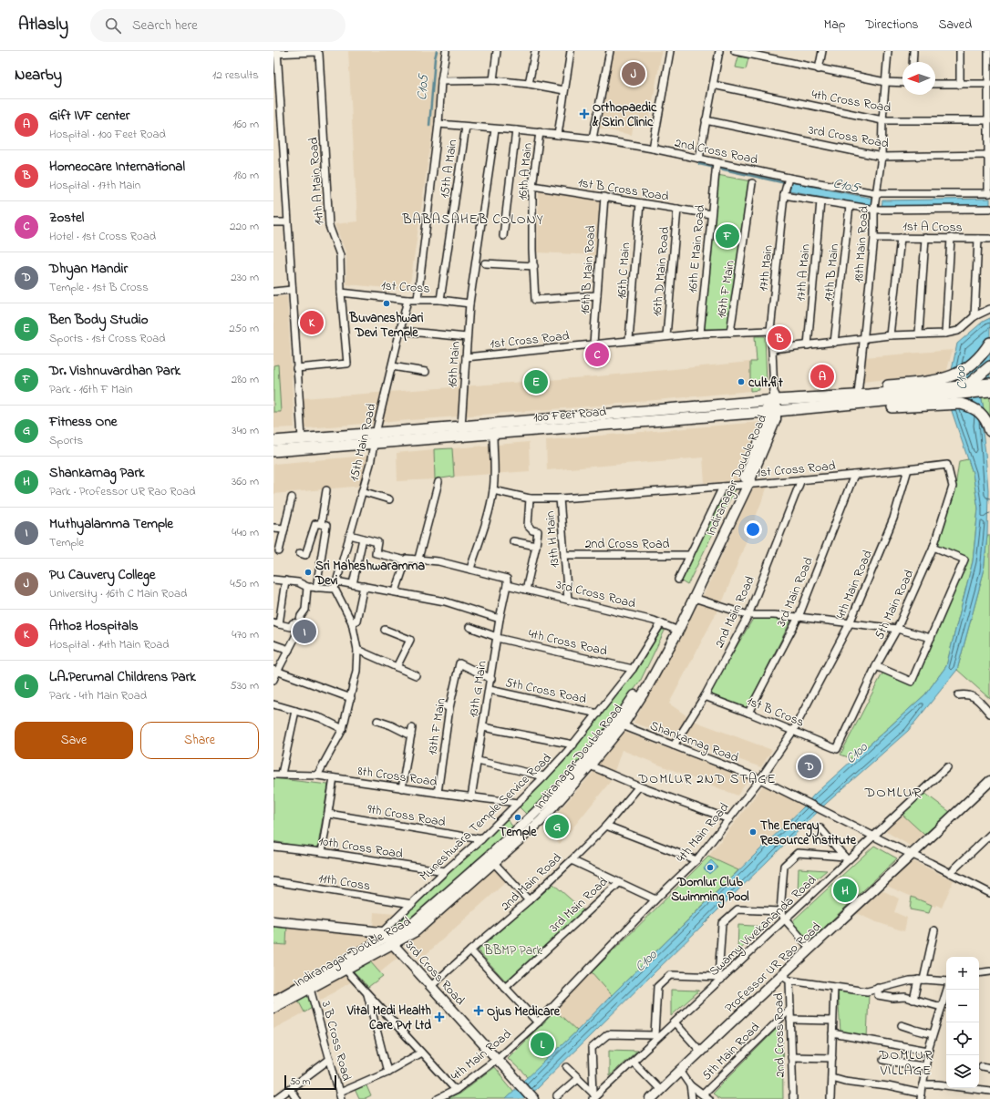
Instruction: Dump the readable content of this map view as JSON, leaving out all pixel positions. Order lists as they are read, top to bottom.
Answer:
{
  "streets": {
    "main road": ["100 Feet Road"],
    "street": [
      "4th Cross Road",
      "3rd Cross Road",
      "2nd Cross Road",
      "15th A Main",
      "16th A Main",
      "14th A Main Road",
      "1st B Cross Road",
      "1st A Cross",
      "18th Main Road",
      "16th E Main Road",
      "17th Main",
      "16th B Main Road",
      "16th C Main",
      "16th D Main Road",
      "17th A Main",
      "17th B Main",
      "1st Cross",
      "16th F Main",
      "1st Cross Road",
      "16th Main",
      "15th Main Road",
      "Indiranagar Double Road",
      "13th H Main",
      "4th Main Road",
      "3rd Main Road",
      "5th Main Road",
      "2nd Main Road",
      "13th G Main",
      "5th Cross Road",
      "1st B Cross",
      "13th F Main",
      "Shankarnag Road",
      "8th Cross Road",
      "9th Cross Road",
      "Muneshwara Temple Service Road",
      "10th Cross Road",
      "11th Cross",
      "Swamy Vivekananda Road",
      "Professor UR Rao Road",
      "3 B Cross Road"
    ]
  },
  "crossings": [
    ["4th Cross Road", "18th Main Road"],
    ["4th Cross Road", "13th G Main"],
    ["4th Cross Road", "Muneshwara Temple Service Road"],
    ["3rd Cross Road", "18th Main Road"],
    ["3rd Cross Road", "Indiranagar Double Road"],
    ["3rd Cross Road", "13th H Main"],
    ["3rd Cross Road", "4th Main Road"],
    ["3rd Cross Road", "2nd Main Road"],
    ["3rd Cross Road", "13th G Main"],
    ["3rd Cross Road", "Muneshwara Temple Service Road"],
    ["2nd Cross Road", "15th A Main"],
    ["2nd Cross Road", "16th A Main"],
    ["2nd Cross Road", "18th Main Road"],
    ["2nd Cross Road", "16th E Main Road"],
    ["2nd Cross Road", "17th Main"],
    ["2nd Cross Road", "16th Main"],
    ["2nd Cross Road", "13th H Main"],
    ["2nd Cross Road", "5th Main Road"],
    ["2nd Cross Road", "Professor UR Rao Road"],
    ["15th A Main", "1st Cross"],
    ["16th A Main", "1st B Cross Road"],
    ["16th A Main", "16th B Main Road"],
    ["14th A Main Road", "1st Cross"],
    ["1st B Cross Road", "16th E Main Road"],
    ["1st B Cross Road", "16th B Main Road"],
    ["1st B Cross Road", "16th C Main"],
    ["1st B Cross Road", "16th D Main Road"],
    ["1st A Cross", "18th Main Road"],
    ["18th Main Road", "100 Feet Road"],
    ["16th E Main Road", "1st Cross Road"],
    ["17th Main", "1st Cross Road"],
    ["17th Main", "100 Feet Road"],
    ["17th Main", "Indiranagar Double Road"],
    ["16th B Main Road", "1st Cross Road"],
    ["16th C Main", "1st Cross Road"],
    ["16th D Main Road", "1st Cross Road"],
    ["1st Cross", "16th Main"],
    ["1st Cross", "15th Main Road"],
    ["16th F Main", "1st Cross Road"],
    ["1st Cross Road", "16th Main"],
    ["1st Cross Road", "Indiranagar Double Road"],
    ["1st Cross Road", "13th H Main"],
    ["1st Cross Road", "4th Main Road"],
    ["1st Cross Road", "3rd Main Road"],
    ["1st Cross Road", "5th Main Road"],
    ["1st Cross Road", "2nd Main Road"],
    ["16th Main", "100 Feet Road"],
    ["100 Feet Road", "15th Main Road"],
    ["100 Feet Road", "Indiranagar Double Road"],
    ["Indiranagar Double Road", "Shankarnag Road"],
    ["Indiranagar Double Road", "Muneshwara Temple Service Road"],
    ["Indiranagar Double Road", "3 B Cross Road"],
    ["4th Main Road", "1st B Cross"],
    ["4th Main Road", "Shankarnag Road"],
    ["3rd Main Road", "1st B Cross"],
    ["5th Main Road", "1st B Cross"],
    ["5th Main Road", "Professor UR Rao Road"],
    ["2nd Main Road", "1st B Cross"],
    ["2nd Main Road", "Shankarnag Road"],
    ["13th G Main", "5th Cross Road"],
    ["13th G Main", "13th F Main"],
    ["13th G Main", "8th Cross Road"],
    ["5th Cross Road", "Muneshwara Temple Service Road"],
    ["13th F Main", "8th Cross Road"],
    ["Shankarnag Road", "Swamy Vivekananda Road"],
    ["8th Cross Road", "Muneshwara Temple Service Road"],
    ["9th Cross Road", "Muneshwara Temple Service Road"],
    ["Muneshwara Temple Service Road", "10th Cross Road"],
    ["Muneshwara Temple Service Road", "11th Cross"]
  ],
  "districts": [
    "BABASAHEB COLONY",
    "DOMLUR 2ND STAGE",
    "DOMLUR",
    "DOMLUR VILLAGE"
  ],
  "water": ["C105", "C100"],
  "parks": ["BBMP Park"],
  "places": {
    "health": ["Orthopaedic & Skin Clinic", "Ojus Medicare", "Vital Medi Health Care Pvt Ltd"],
    "other": [
      "Buvaneshwari Devi Temple",
      "cult.fit",
      "Sri Maheshwaramma Devi",
      "Temple",
      "The Energy Resource Institute",
      "Domlur Club Swimming Pool"
    ]
  },
  "scale_bar": "50 m",
  "north": "left",
  "page": {
    "header": "Atlasly",
    "search": "Search here",
    "nav": ["Map", "Directions", "Saved"],
    "heading": ["Nearby", "12 results"],
    "pins": [
      "J",
      "F",
      "K",
      "B",
      "C",
      "A",
      "E",
      "I",
      "D",
      "G",
      "H",
      "L"
    ],
    "list": [
      {
        "mark": "A",
        "name": "Gift IVF center",
        "note": "Hospital · 100 Feet Road",
        "value": "160 m"
      },
      {
        "mark": "B",
        "name": "Homeocare International",
        "note": "Hospital · 17th Main",
        "value": "180 m"
      },
      {
        "mark": "C",
        "name": "Zostel",
        "note": "Hotel · 1st Cross Road",
        "value": "220 m"
      },
      {
        "mark": "D",
        "name": "Dhyan Mandir",
        "note": "Temple · 1st B Cross",
        "value": "230 m"
      },
      {
        "mark": "E",
        "name": "Ben Body Studio",
        "note": "Sports · 1st Cross Road",
        "value": "250 m"
      },
      {
        "mark": "F",
        "name": "Dr. Vishnuvardhan Park",
        "note": "Park · 16th F Main",
        "value": "280 m"
      },
      {
        "mark": "G",
        "name": "Fitness One",
        "note": "Sports",
        "value": "340 m"
      },
      {
        "mark": "H",
        "name": "Shankarnag Park",
        "note": "Park · Professor UR Rao Road",
        "value": "360 m"
      },
      {
        "mark": "I",
        "name": "Muthyalamma Temple",
        "note": "Temple",
        "value": "440 m"
      },
      {
        "mark": "J",
        "name": "PU Cauvery College",
        "note": "University · 16th C Main Road",
        "value": "450 m"
      },
      {
        "mark": "K",
        "name": "Athoz Hospitals",
        "note": "Hospital · 14th Main Road",
        "value": "470 m"
      },
      {
        "mark": "L",
        "name": "L.A.Perumal Childrens Park",
        "note": "Park · 4th Main Road",
        "value": "530 m"
      }
    ],
    "buttons": ["Save", "Share"],
    "map_buttons": ["+", "−"],
    "scale": "50 m"
  }
}
